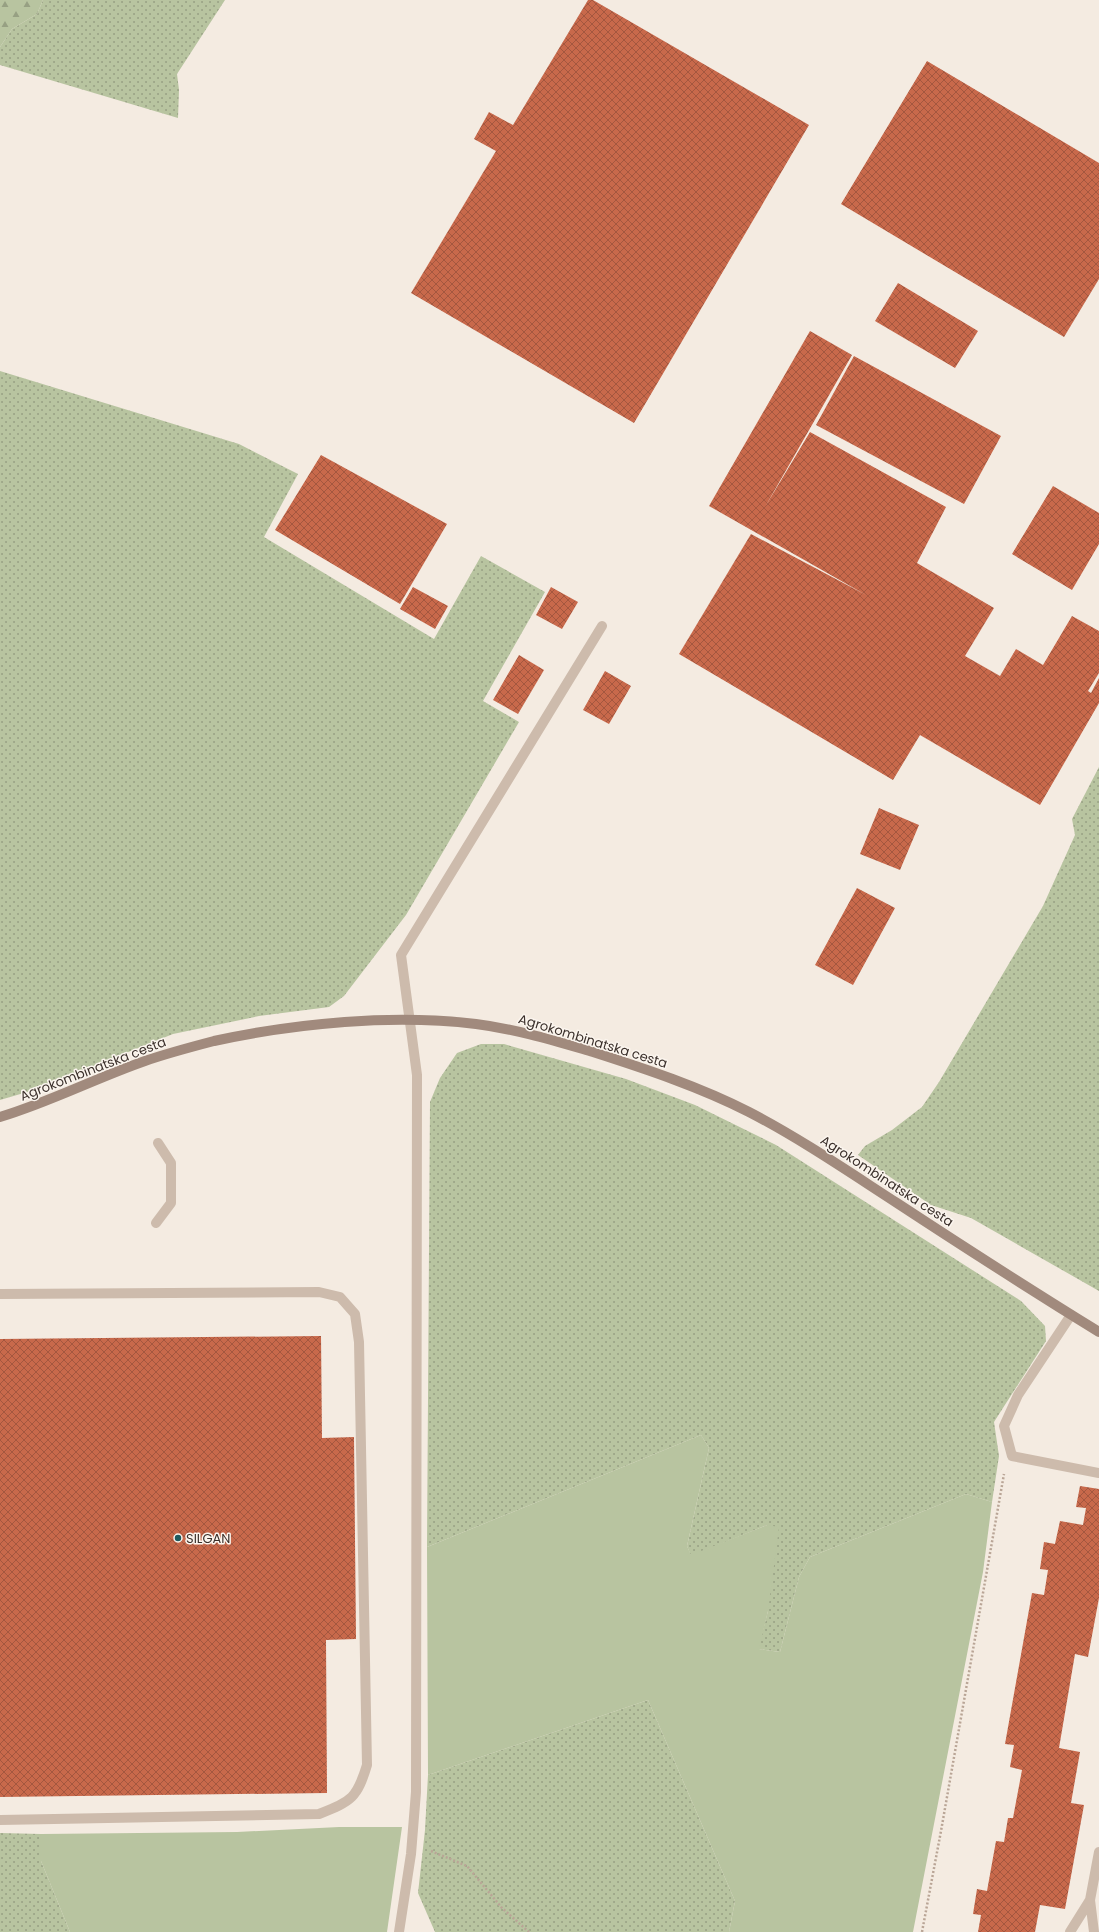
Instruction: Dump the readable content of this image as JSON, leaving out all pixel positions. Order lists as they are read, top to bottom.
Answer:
{
  "streets": {
    "street": ["Agrokombinatska cesta"]
  },
  "places": ["SILGAN"]
}
